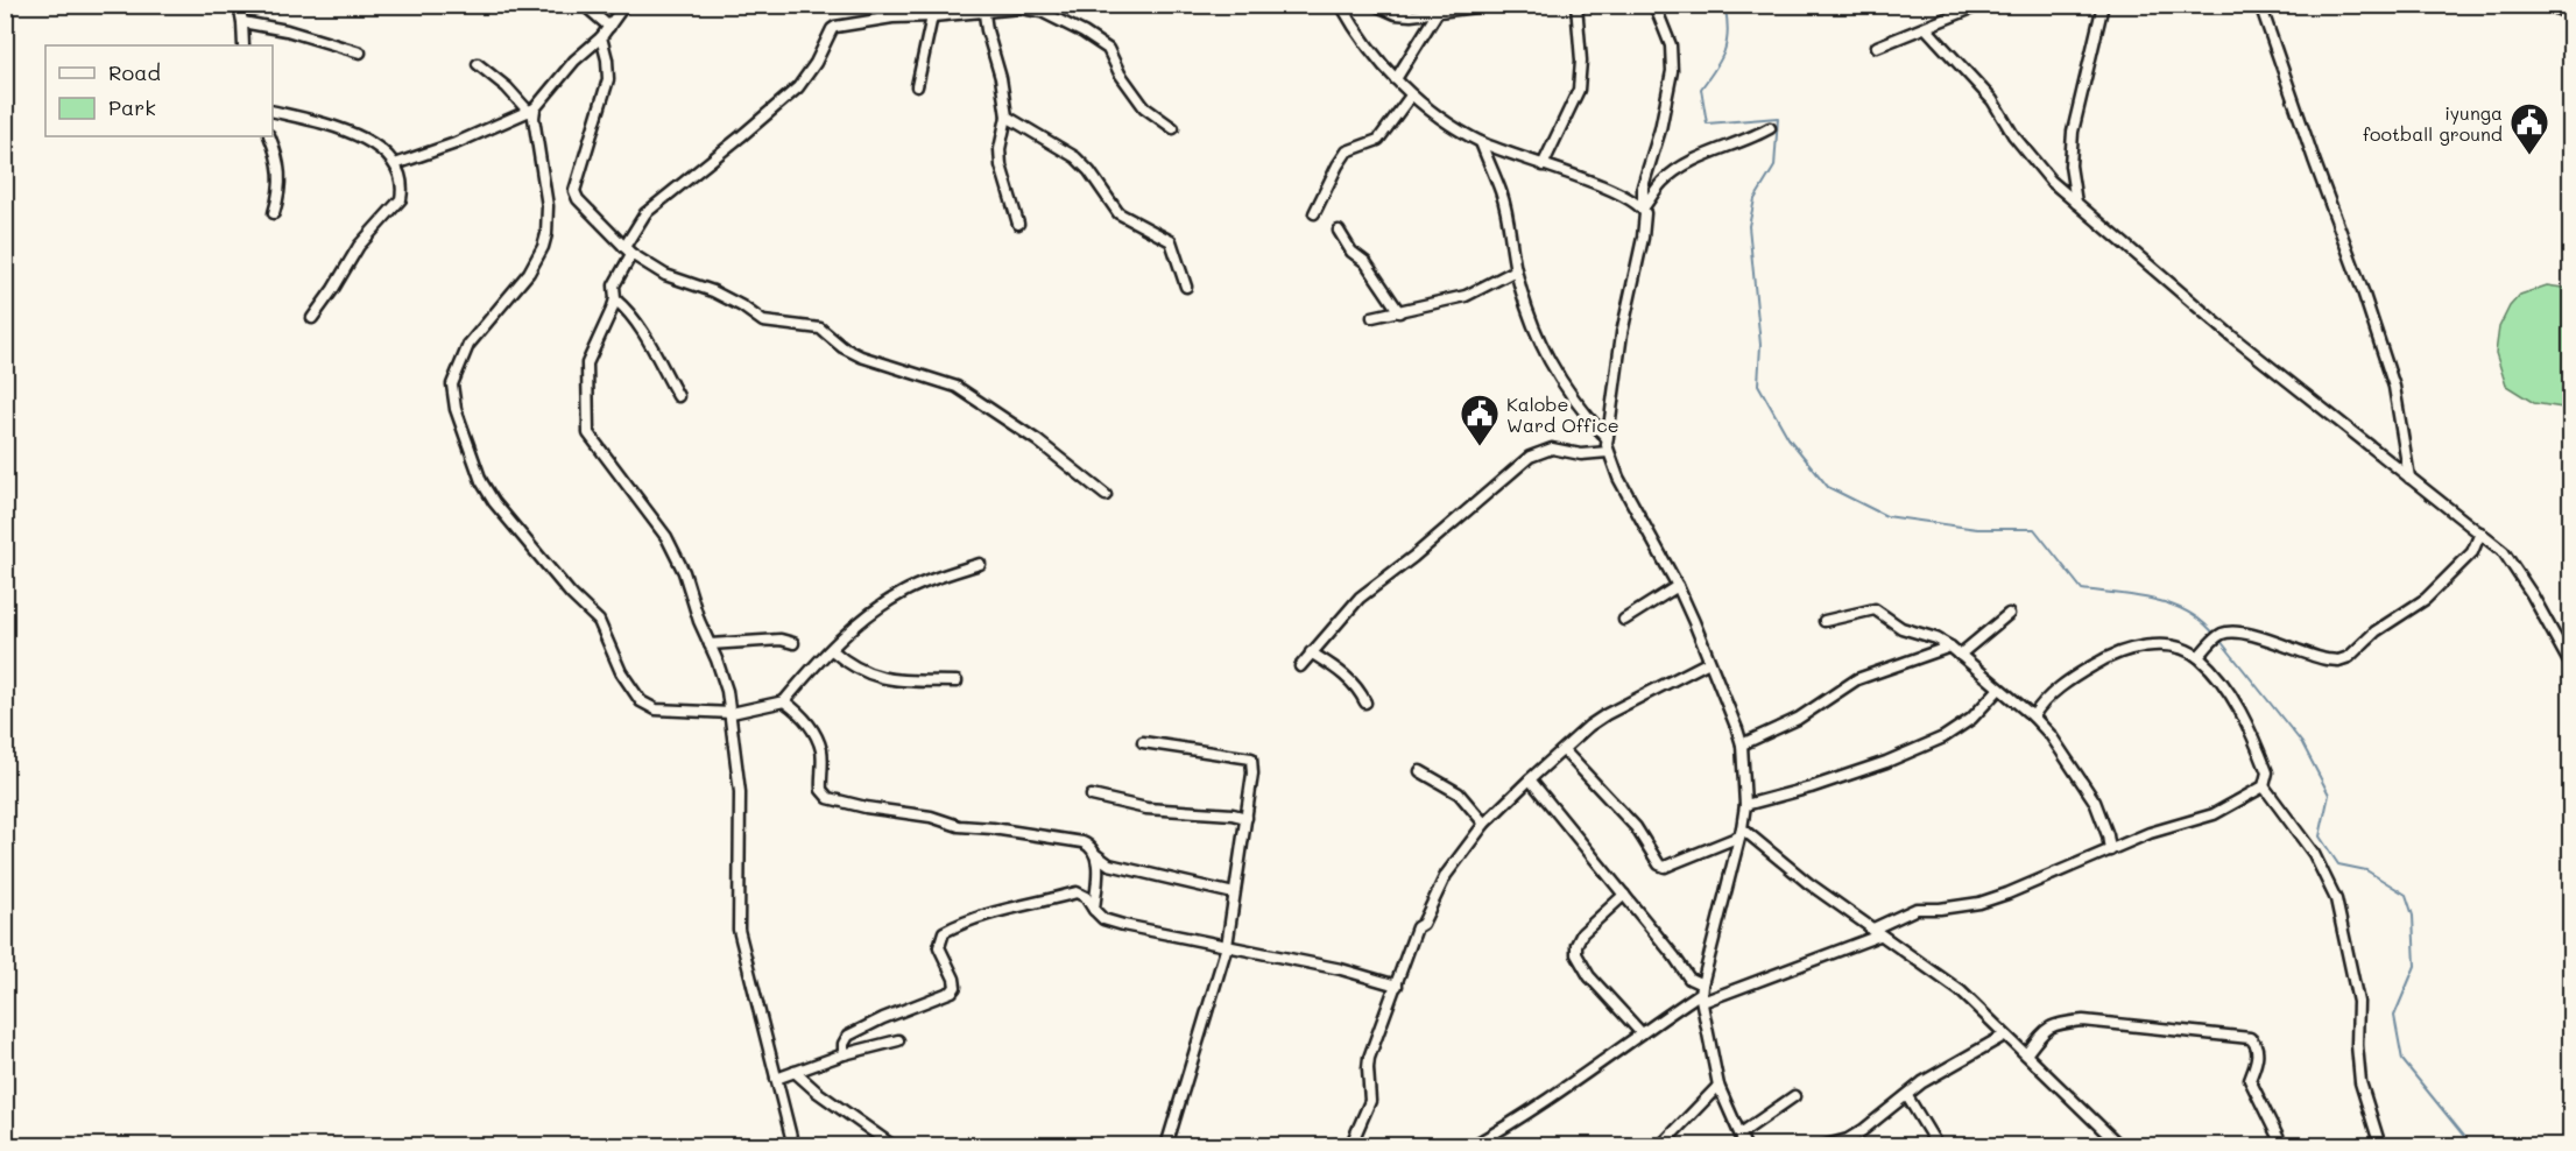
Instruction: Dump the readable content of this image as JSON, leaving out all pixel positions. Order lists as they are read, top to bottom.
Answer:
{
  "places": {
    "public building": ["iyunga football ground", "Kalobe Ward Office"]
  },
  "legend": ["Road", "Park"]
}
